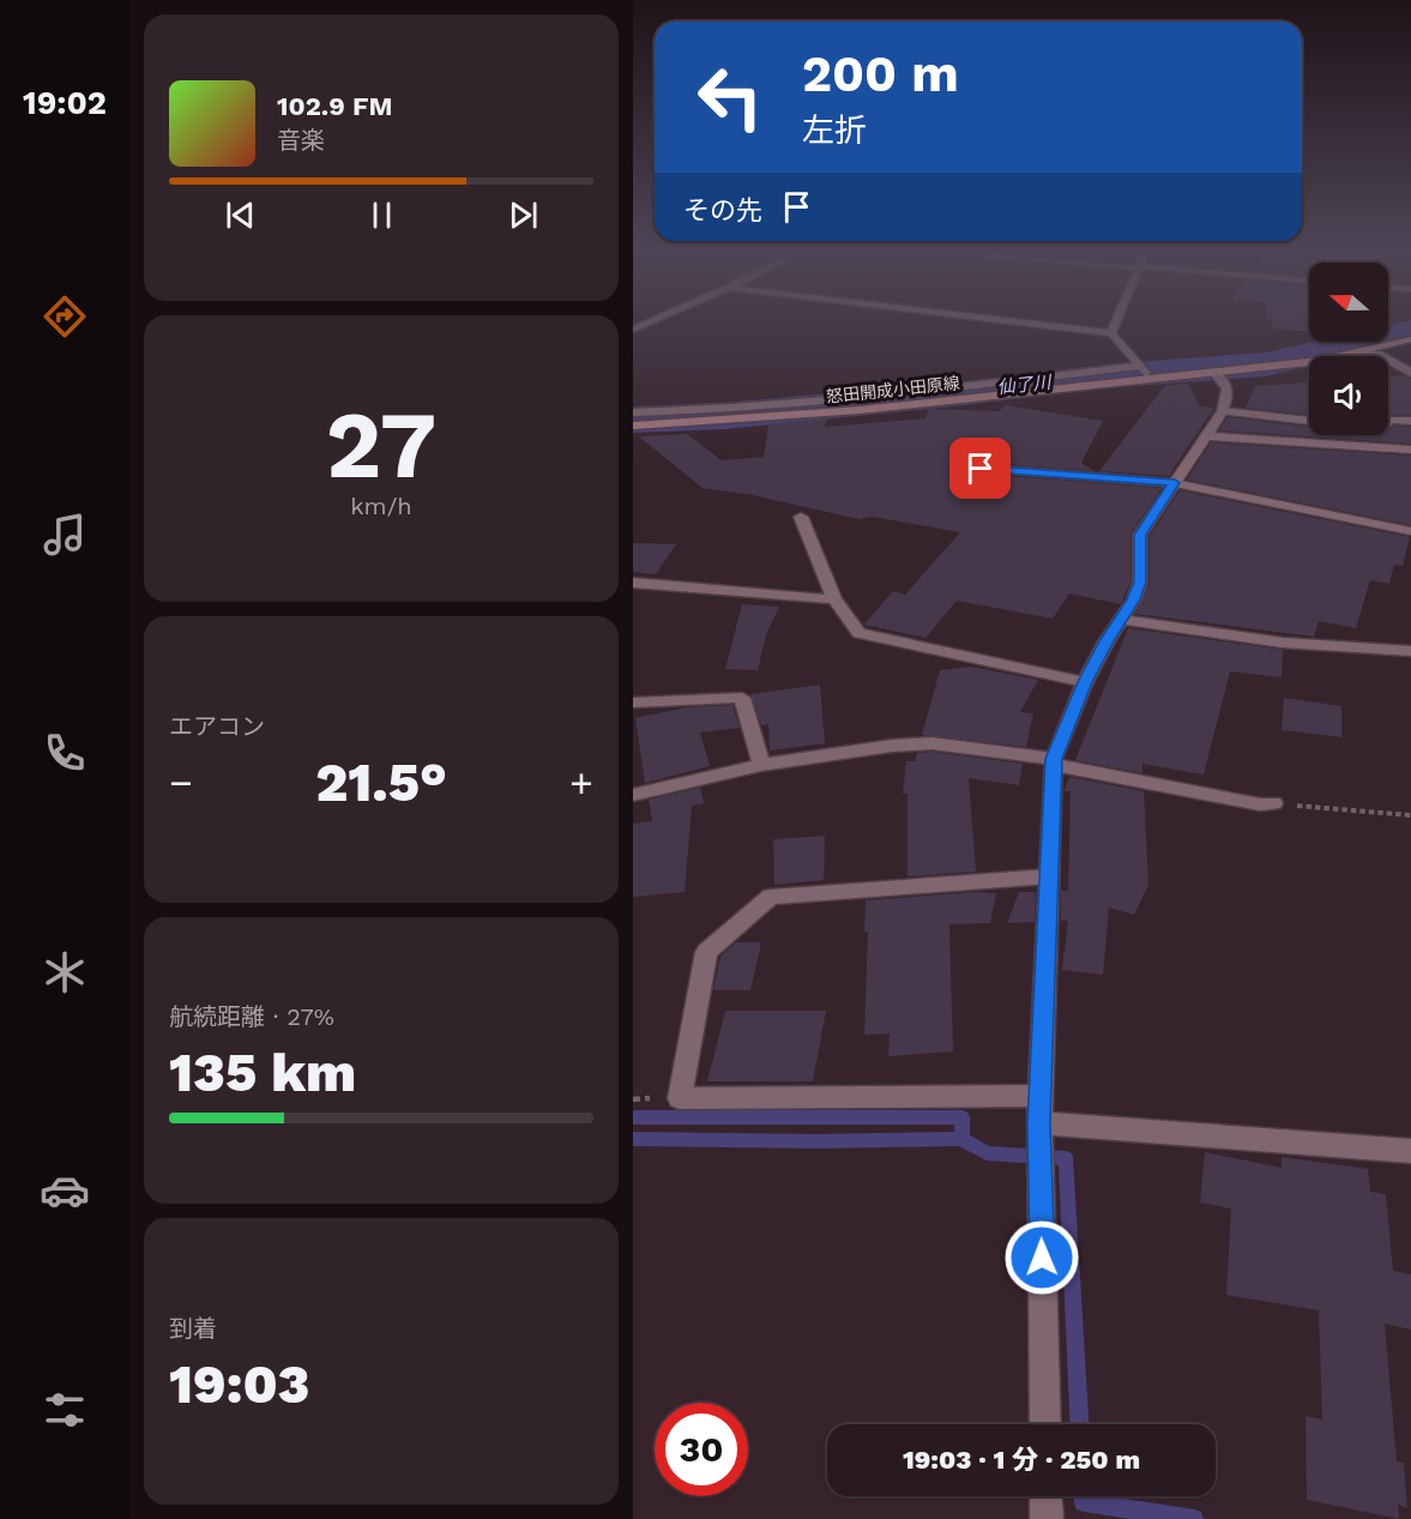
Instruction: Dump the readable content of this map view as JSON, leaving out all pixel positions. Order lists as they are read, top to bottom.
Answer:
{
  "streets": {
    "main road": ["怒田開成小田原線"]
  },
  "water": ["仙了川"],
  "north": "left",
  "page": {
    "tabs": "19:02",
    "turn": ["200 m", "左折"],
    "song": ["102.9 FM", "音楽"],
    "then": "その先",
    "tile": [
      ["27", "km/h"],
      "エアコン",
      ["航続距離 · 27%", "135 km"],
      ["到着", "19:03"]
    ],
    "heat": ["−", "21.5°", "+"],
    "limit": "30",
    "trip": "19:03 · 1 分 · 250 m"
  }
}
